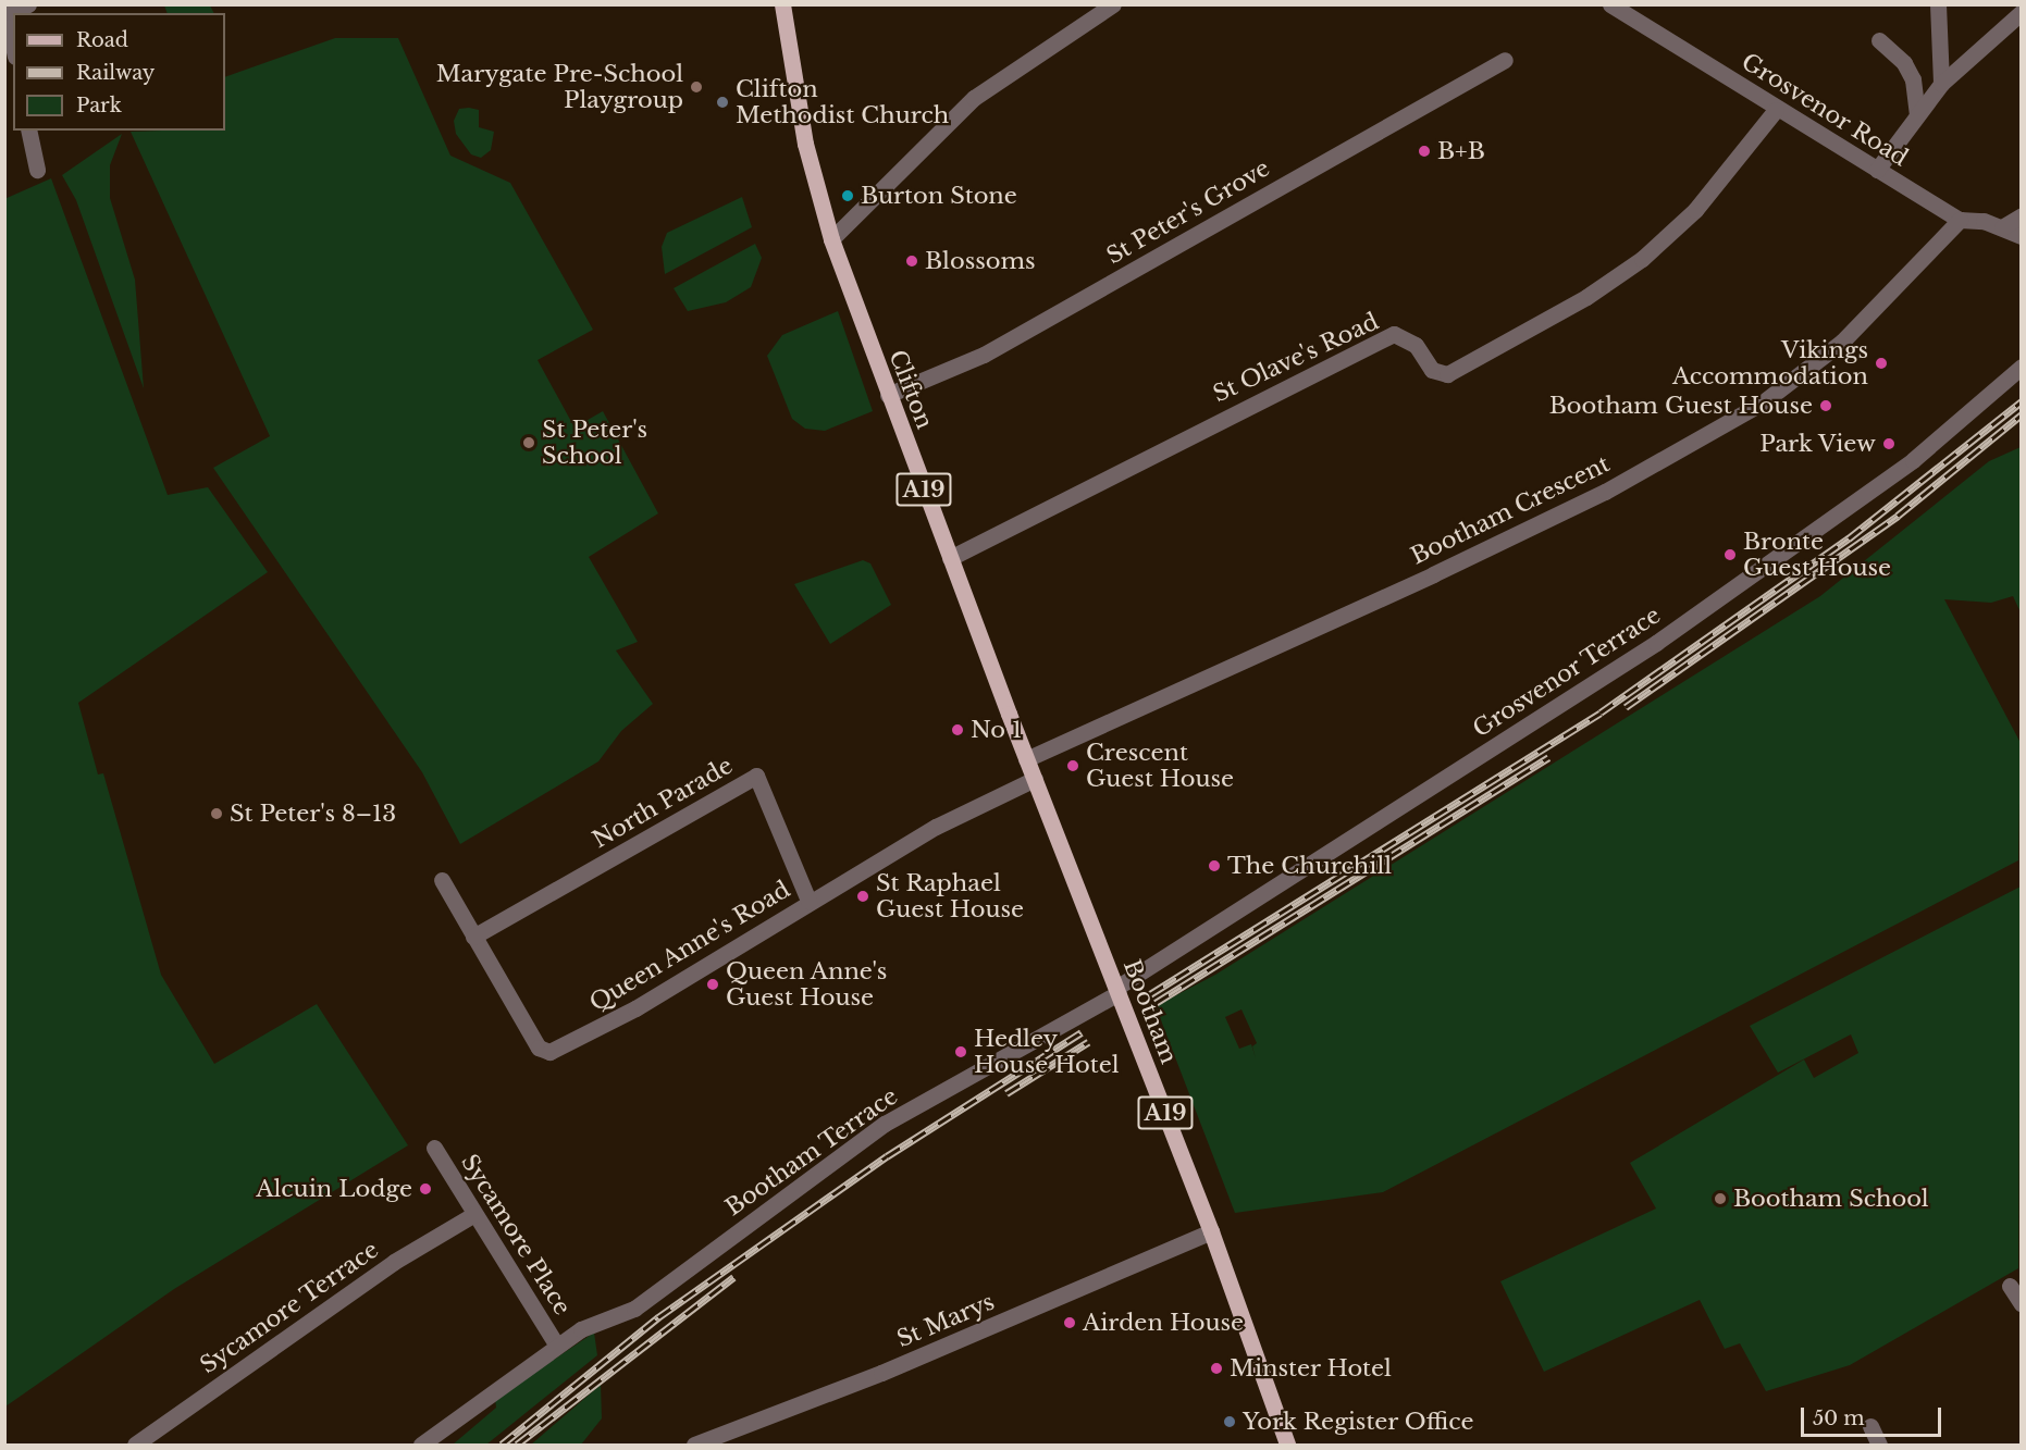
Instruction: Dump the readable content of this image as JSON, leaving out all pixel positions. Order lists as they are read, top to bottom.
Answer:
{
  "streets": {
    "main road": ["Clifton", "A19", "Bootham"],
    "street": [
      "Grosvenor Road",
      "St Peter's Grove",
      "St Olave's Road",
      "Bootham Crescent",
      "Grosvenor Terrace",
      "North Parade",
      "Queen Anne's Road",
      "Bootham Terrace",
      "Sycamore Place",
      "Sycamore Terrace",
      "St Marys"
    ]
  },
  "crossings": [
    ["Grosvenor Road", "St Olave's Road"],
    ["Grosvenor Road", "Bootham Crescent"],
    ["St Peter's Grove", "Clifton"],
    ["St Olave's Road", "Clifton"],
    ["Clifton", "Bootham Crescent"],
    ["Clifton", "Queen Anne's Road"],
    ["Clifton", "Bootham"],
    ["Grosvenor Terrace", "Bootham"],
    ["Grosvenor Terrace", "Bootham Terrace"],
    ["North Parade", "Queen Anne's Road"],
    ["Queen Anne's Road", "Bootham"],
    ["Bootham", "Bootham Terrace"],
    ["Bootham", "St Marys"],
    ["Bootham Terrace", "Sycamore Place"],
    ["Sycamore Place", "Sycamore Terrace"]
  ],
  "places": [
    "Marygate Pre-School Playgroup",
    "Clifton Methodist Church",
    "B+B",
    "Burton Stone",
    "Blossoms",
    "Vikings Accommodation",
    "Bootham Guest House",
    "St Peter's School",
    "Park View",
    "Bronte Guest House",
    "No 1",
    "Crescent Guest House",
    "St Peter's 8–13",
    "The Churchill",
    "St Raphael Guest House",
    "Queen Anne's Guest House",
    "Hedley House Hotel",
    "Alcuin Lodge",
    "Bootham School",
    "Airden House",
    "Minster Hotel",
    "York Register Office"
  ],
  "legend": ["Road", "Railway", "Park"],
  "scale_bar": "50 m"
}
